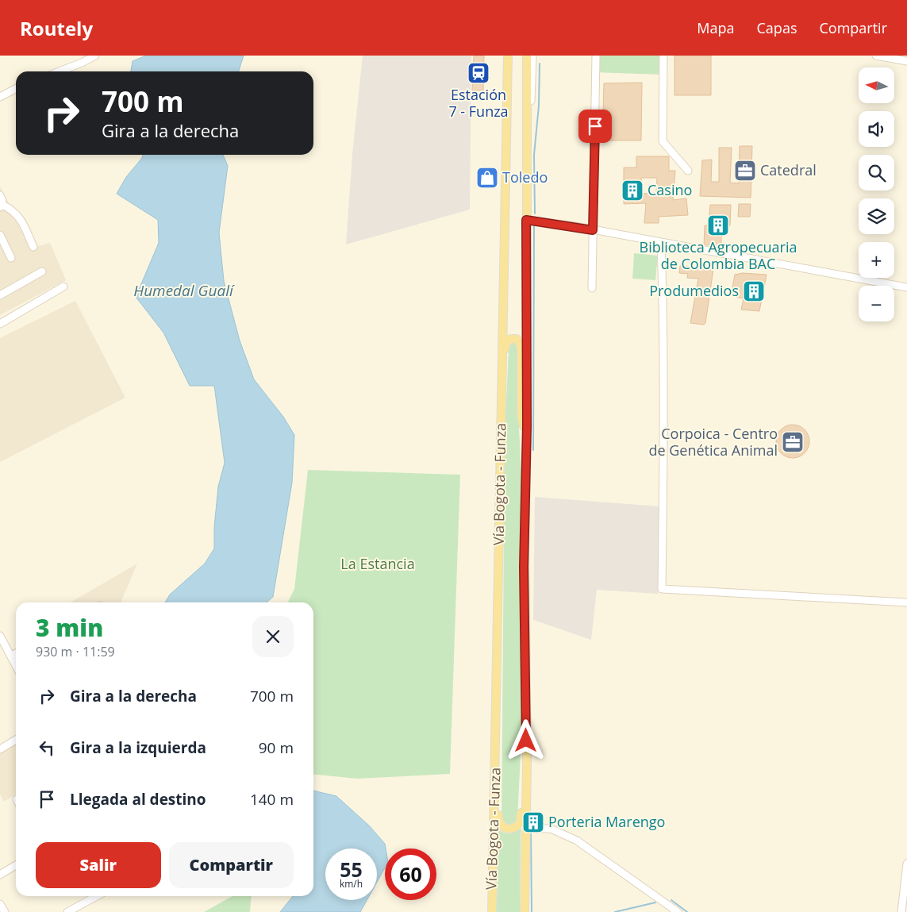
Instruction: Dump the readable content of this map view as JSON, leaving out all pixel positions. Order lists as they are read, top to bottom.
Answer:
{
  "streets": {
    "main road": ["Vía Bogota - Funza"]
  },
  "water": ["Humedal Gualí"],
  "parks": ["La Estancia"],
  "places": {
    "station": ["Estación 7 - Funza"],
    "office": ["Catedral", "Corpoica - Centro de Genética Animal"],
    "shop": ["Toledo"],
    "building": [
      "Casino",
      "Biblioteca Agropecuaria de Colombia BAC",
      "Produmedios",
      "Porteria Marengo"
    ]
  },
  "north": "left",
  "page": {
    "header": "Routely",
    "nav": ["Mapa", "Capas", "Compartir"],
    "map_buttons": ["+", "−"],
    "turn": ["700 m", "Gira a la derecha"],
    "heading": ["3 min", "930 m · 11:59"],
    "list": [
      {
        "name": "Gira a la derecha",
        "value": "700 m"
      },
      {
        "name": "Gira a la izquierda",
        "value": "90 m"
      },
      {
        "name": "Llegada al destino",
        "value": "140 m"
      }
    ],
    "buttons": ["Salir", "Compartir"],
    "speed": "55 km/h",
    "limit": "60"
  }
}
